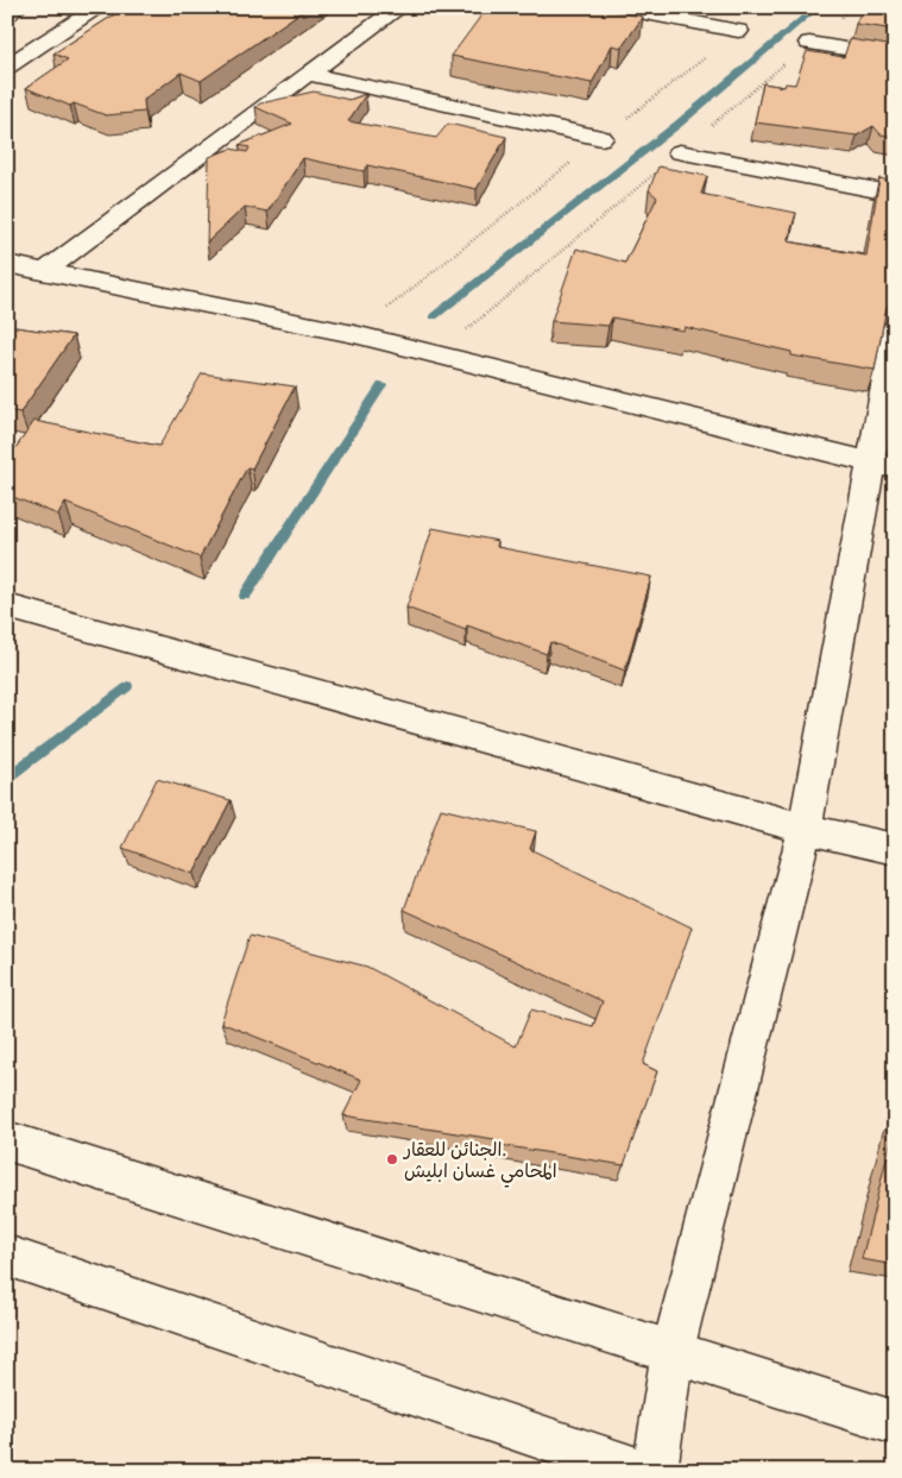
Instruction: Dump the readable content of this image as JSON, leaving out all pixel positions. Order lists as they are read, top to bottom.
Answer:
{
  "places": ["الجنائن للعقار. المحامي غسان ابليش"]
}
